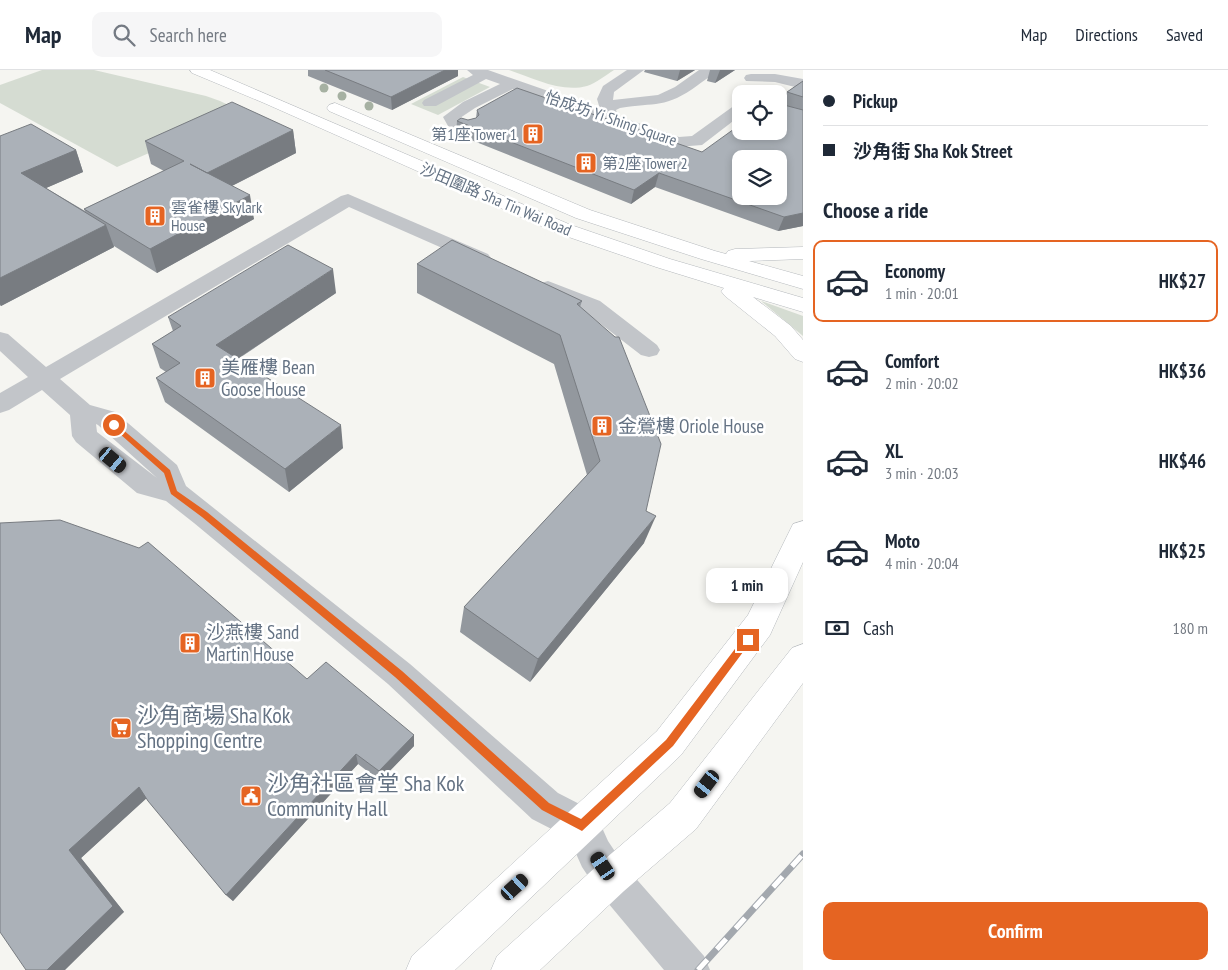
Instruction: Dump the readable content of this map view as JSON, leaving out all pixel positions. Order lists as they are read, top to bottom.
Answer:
{
  "streets": {
    "main road": ["沙田圍路 Sha Tin Wai Road"],
    "street": ["怡成坊 Yi Shing Square"]
  },
  "places": {
    "building": [
      "第1座 Tower 1",
      "第2座 Tower 2",
      "雲雀樓 Skylark House",
      "美雁樓 Bean Goose House",
      "金鶯樓 Oriole House",
      "沙燕樓 Sand Martin House"
    ],
    "supermarket": ["沙角商場 Sha Kok Shopping Centre"],
    "public building": ["沙角社區會堂 Sha Kok Community Hall"]
  },
  "page": {
    "header": "Map",
    "search": "Search here",
    "nav": ["Map", "Directions", "Saved"],
    "banner": ["Pickup", "沙角街 Sha Kok Street"],
    "heading": "Choose a ride",
    "list": [
      {
        "name": "Economy",
        "note": "1 min · 20:01",
        "value": "HK$27"
      },
      {
        "name": "Comfort",
        "note": "2 min · 20:02",
        "value": "HK$36"
      },
      {
        "name": "XL",
        "note": "3 min · 20:03",
        "value": "HK$46"
      },
      {
        "name": "Moto",
        "note": "4 min · 20:04",
        "value": "HK$25"
      }
    ],
    "bubble": "1 min",
    "pay": ["Cash", "180 m"],
    "buttons": "Confirm"
  }
}
